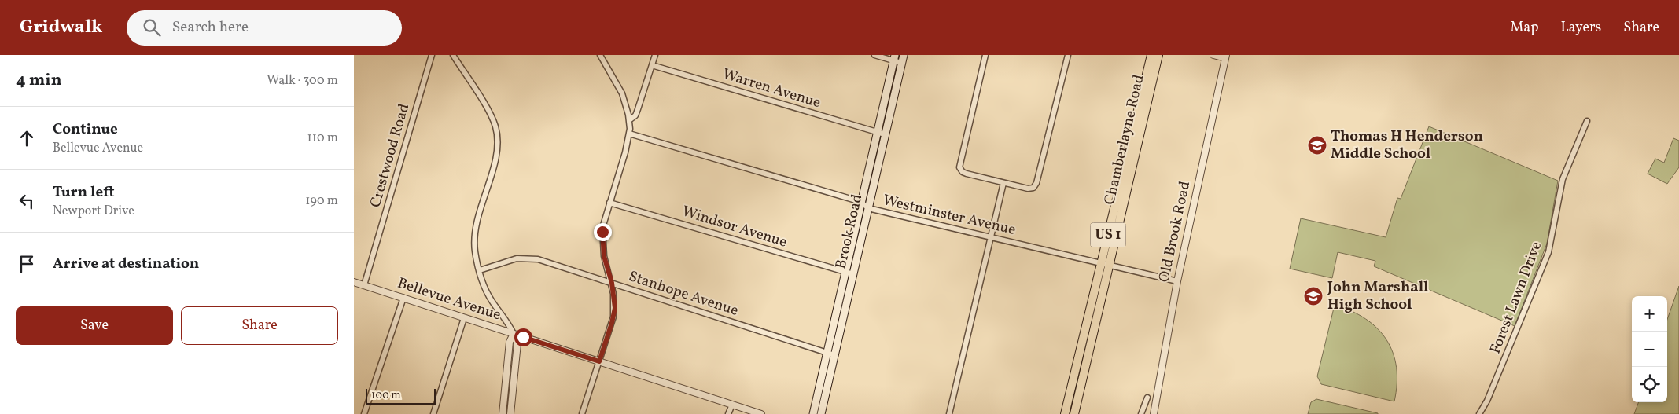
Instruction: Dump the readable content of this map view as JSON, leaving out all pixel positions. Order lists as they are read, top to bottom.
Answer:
{
  "streets": {
    "main road": ["Chamberlayne Road", "Brook Road", "US 1"],
    "street": [
      "Warren Avenue",
      "Crestwood Road",
      "Westminster Avenue",
      "Windsor Avenue",
      "Old Brook Road",
      "Stanhope Avenue",
      "Forest Lawn Drive",
      "Bellevue Avenue"
    ]
  },
  "crossings": [
    ["Warren Avenue", "Brook Road"],
    ["Chamberlayne Road", "Westminster Avenue"],
    ["Chamberlayne Road", "US 1"],
    ["Crestwood Road", "Bellevue Avenue"],
    ["Westminster Avenue", "Brook Road"],
    ["Westminster Avenue", "Old Brook Road"],
    ["Westminster Avenue", "US 1"],
    ["Windsor Avenue", "Brook Road"],
    ["Brook Road", "Stanhope Avenue"]
  ],
  "places": {
    "school or university": ["Thomas H Henderson Middle School", "John Marshall High School"]
  },
  "scale_bar": "100 m",
  "page": {
    "header": "Gridwalk",
    "search": "Search here",
    "nav": ["Map", "Layers", "Share"],
    "heading": ["4 min", "Walk · 300 m"],
    "list": [
      ["Continue", "Bellevue Avenue", "110 m"],
      ["Turn left", "Newport Drive", "190 m"],
      "Arrive at destination"
    ],
    "buttons": ["Save", "Share"],
    "map_buttons": ["+", "−"],
    "scale": "100 m"
  }
}
